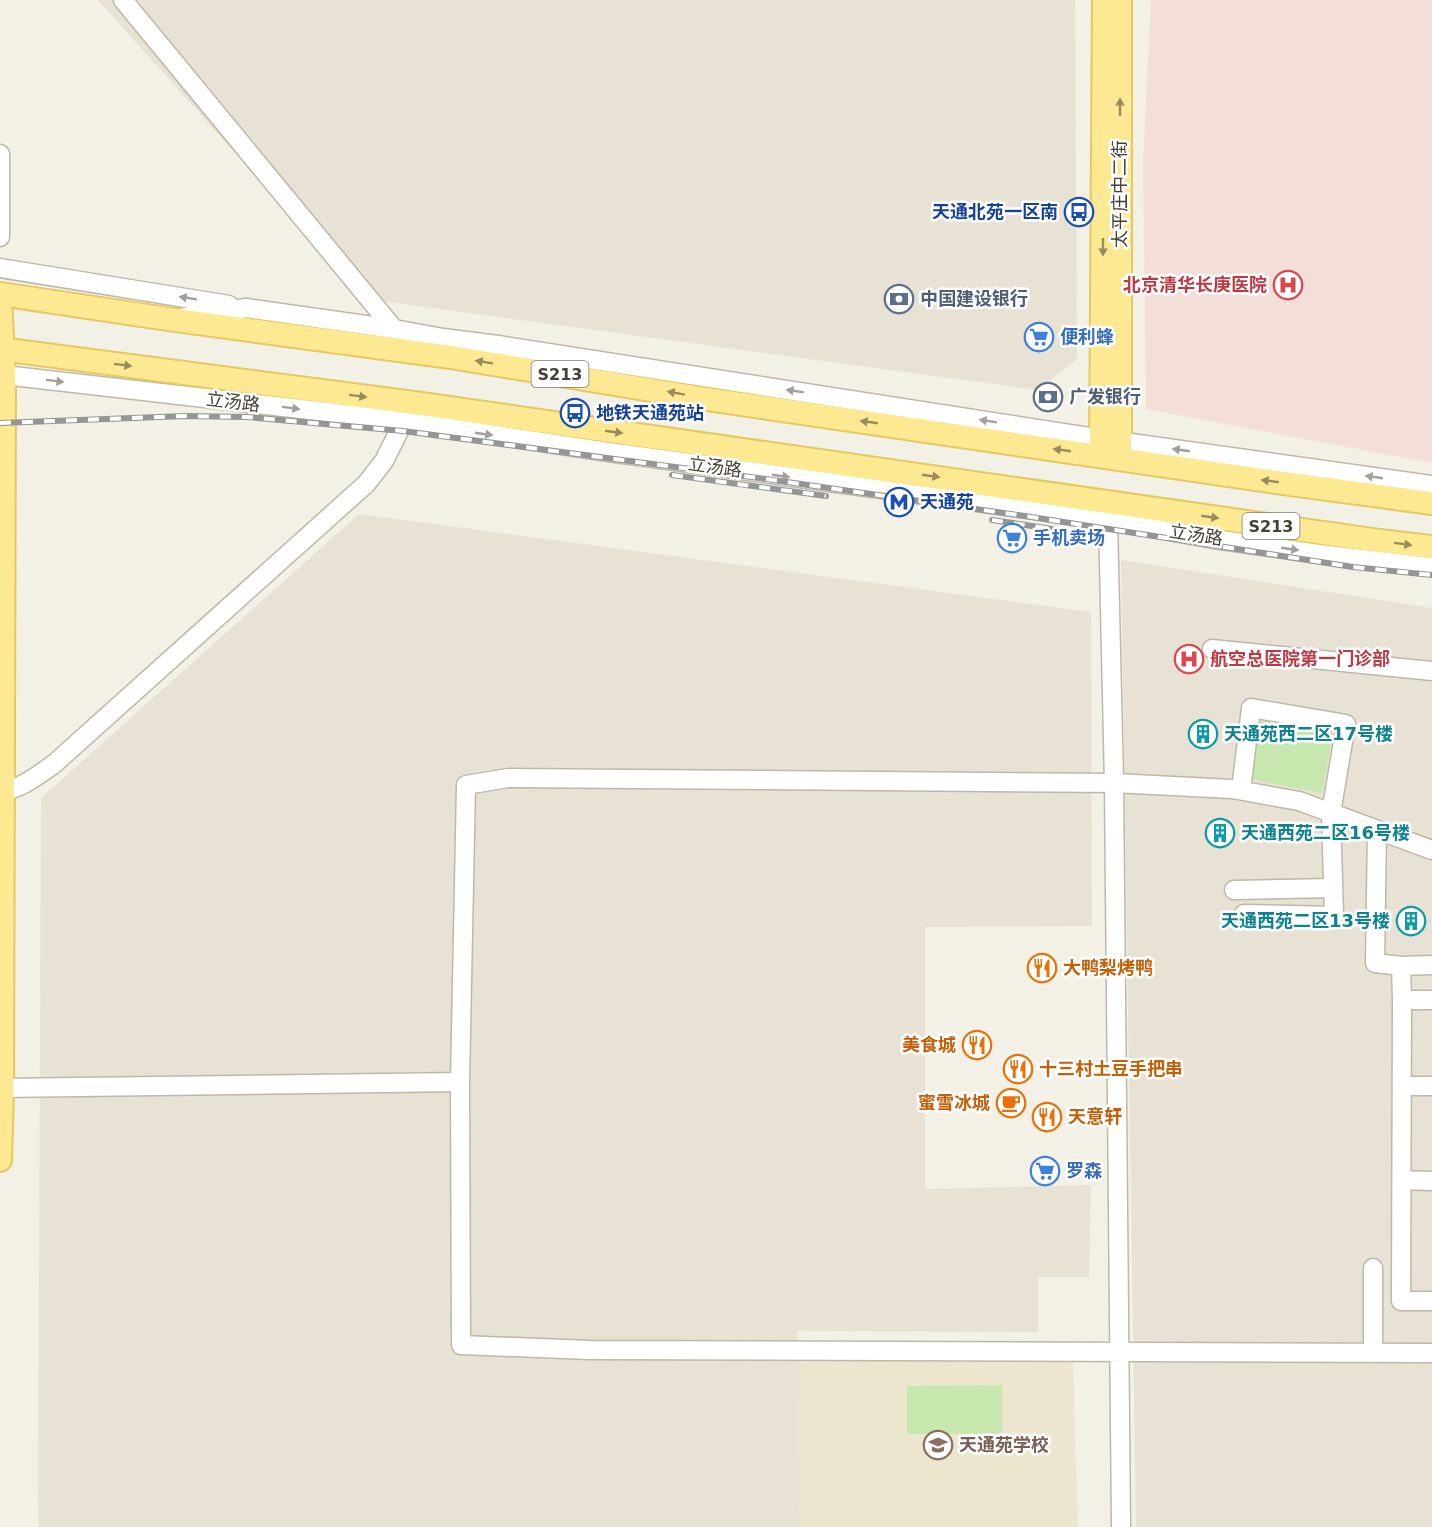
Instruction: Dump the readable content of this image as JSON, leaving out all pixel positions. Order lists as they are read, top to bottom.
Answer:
{
  "streets": {
    "main road": ["太平庄中二街", "S213", "立汤路"]
  },
  "crossings": [
    ["太平庄中二街", "S213"]
  ],
  "places": {
    "bus stop": ["天通北苑一区南", "地铁天通苑站"],
    "hospital": ["北京清华长庚医院", "航空总医院第一门诊部"],
    "bank": ["中国建设银行", "广发银行"],
    "supermarket": ["便利蜂", "手机卖场", "罗森"],
    "metro station": ["天通苑"],
    "building": ["天通苑西二区17号楼", "天通西苑二区16号楼", "天通西苑二区13号楼"],
    "restaurant": [
      "大鸭梨烤鸭",
      "美食城",
      "十三村土豆手把串",
      "天意轩"
    ],
    "cafe": ["蜜雪冰城"],
    "school or university": ["天通苑学校"]
  }
}
